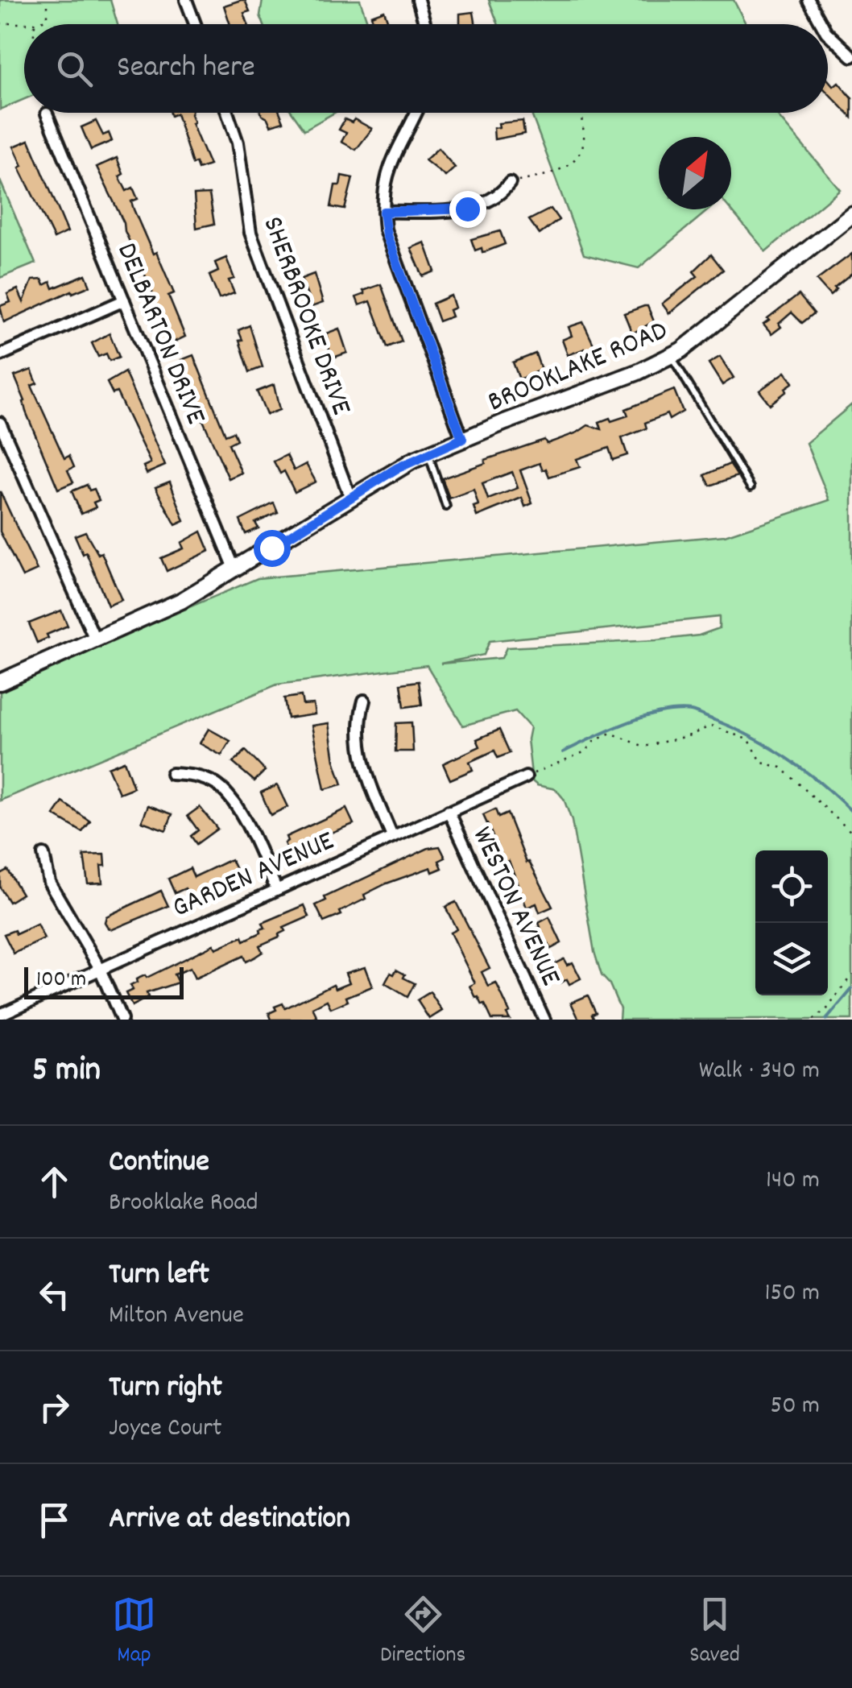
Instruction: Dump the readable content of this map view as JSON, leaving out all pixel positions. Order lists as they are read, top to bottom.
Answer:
{
  "streets": {
    "street": [
      "SHERBROOKE DRIVE",
      "DELBARTON DRIVE",
      "BROOKLAKE ROAD",
      "GARDEN AVENUE",
      "WESTON AVENUE"
    ]
  },
  "crossings": [
    ["SHERBROOKE DRIVE", "BROOKLAKE ROAD"],
    ["DELBARTON DRIVE", "BROOKLAKE ROAD"],
    ["GARDEN AVENUE", "WESTON AVENUE"]
  ],
  "scale_bar": "100 m",
  "north": "top right",
  "page": {
    "search": "Search here",
    "scale": "100 m",
    "heading": ["5 min", "Walk · 340 m"],
    "list": [
      ["Continue", "Brooklake Road", "140 m"],
      ["Turn left", "Milton Avenue", "150 m"],
      ["Turn right", "Joyce Court", "50 m"],
      "Arrive at destination"
    ],
    "nav": ["Map", "Directions", "Saved"]
  }
}
